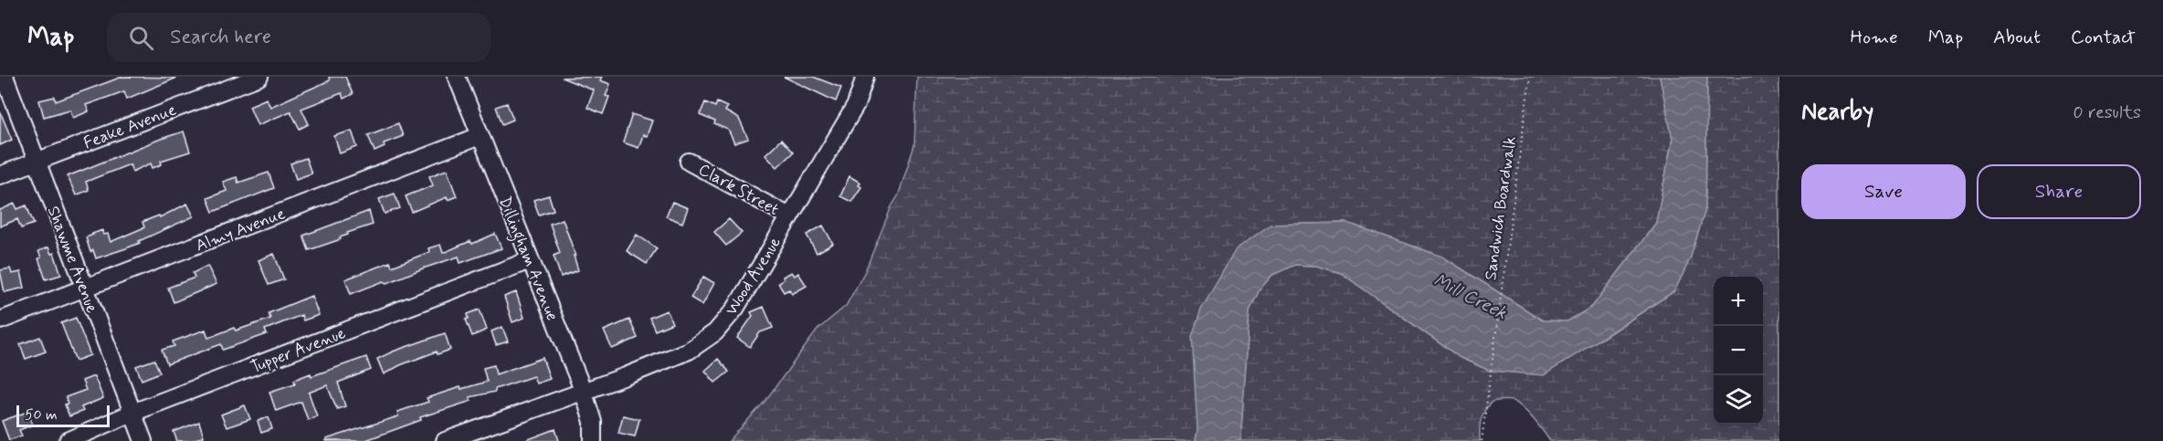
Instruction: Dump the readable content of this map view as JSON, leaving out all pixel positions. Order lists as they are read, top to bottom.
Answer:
{
  "streets": {
    "street": [
      "Feake Avenue",
      "Clark Street",
      "Almy Avenue",
      "Dillingham Avenue",
      "Shawme Avenue",
      "Wood Avenue",
      "Tupper Avenue"
    ],
    "path": ["Sandwich Boardwalk"]
  },
  "crossings": [
    ["Feake Avenue", "Shawme Avenue"],
    ["Clark Street", "Wood Avenue"],
    ["Almy Avenue", "Dillingham Avenue"],
    ["Almy Avenue", "Shawme Avenue"],
    ["Dillingham Avenue", "Wood Avenue"],
    ["Dillingham Avenue", "Tupper Avenue"],
    ["Shawme Avenue", "Tupper Avenue"]
  ],
  "water": ["Mill Creek"],
  "scale_bar": "50 m",
  "page": {
    "header": "Map",
    "search": "Search here",
    "nav": [
      "Home",
      "Map",
      "About",
      "Contact"
    ],
    "heading": ["Nearby", "0 results"],
    "buttons": ["Save", "Share"],
    "map_buttons": ["+", "−"],
    "scale": "50 m"
  }
}
